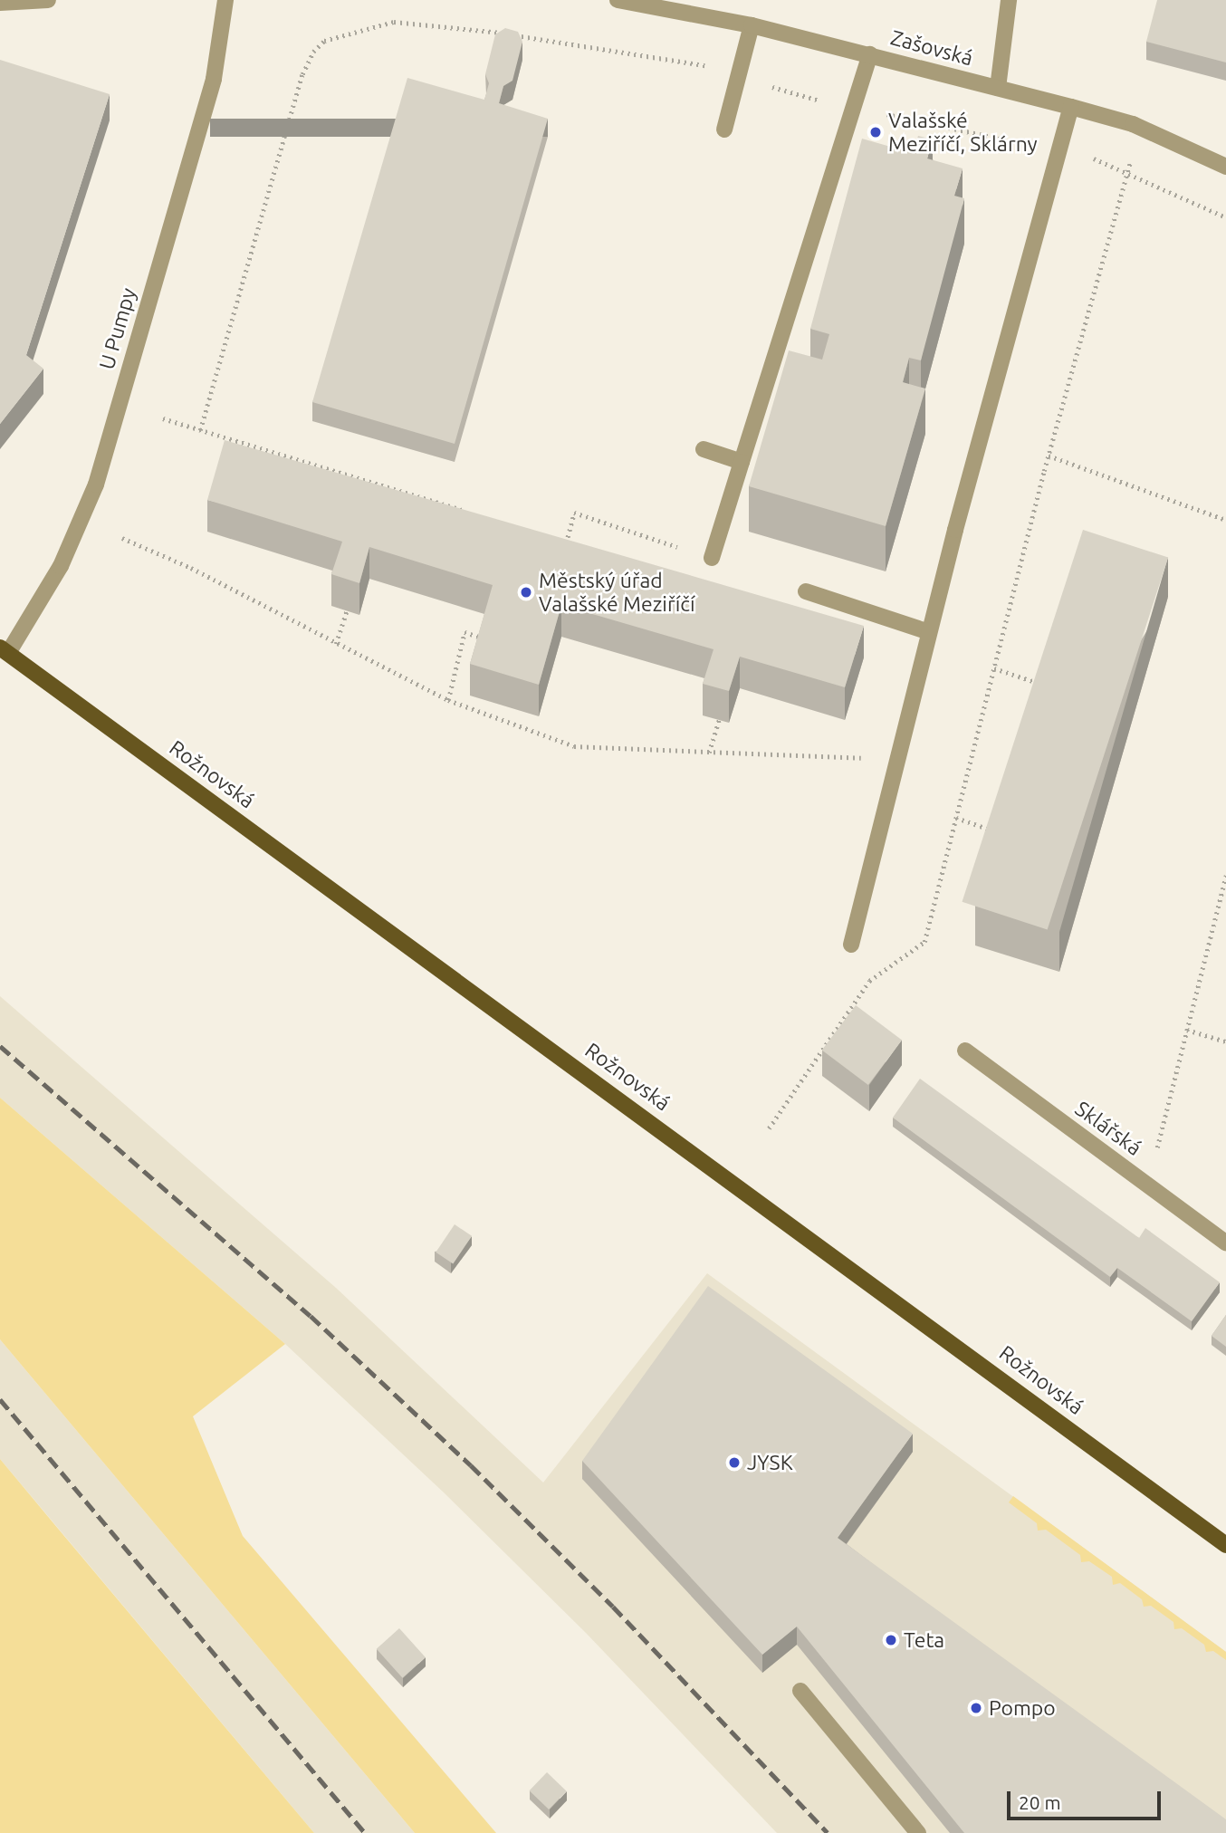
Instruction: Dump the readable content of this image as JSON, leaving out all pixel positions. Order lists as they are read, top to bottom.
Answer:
{
  "streets": {
    "main road": ["Rožnovská"],
    "street": ["Zašovská", "U Pumpy", "Sklářská"]
  },
  "crossings": [
    ["U Pumpy", "Rožnovská"]
  ],
  "places": [
    "Valašské Meziříčí, Sklárny",
    "Městský úřad Valašské Meziříčí",
    "JYSK",
    "Teta",
    "Pompo"
  ],
  "scale_bar": "20 m"
}
